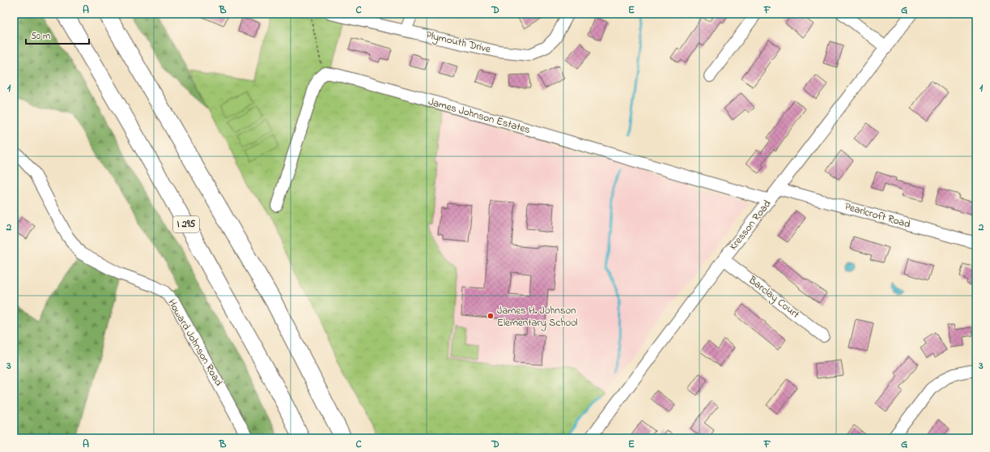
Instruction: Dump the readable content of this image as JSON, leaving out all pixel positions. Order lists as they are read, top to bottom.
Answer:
{
  "streets": {
    "highway": ["I 295"],
    "street": [
      "Plymouth Drive",
      "James Johnson Estates",
      "Pearlcroft Road",
      "Kresson Road",
      "Barclay Court",
      "Howard Johnson Road"
    ]
  },
  "crossings": [
    ["James Johnson Estates", "Kresson Road"],
    ["Pearlcroft Road", "Kresson Road"],
    ["Kresson Road", "Barclay Court"]
  ],
  "places": ["James H. Johnson Elementary School"],
  "scale_bar": "50 m",
  "grid": {
    "columns": [
      "A",
      "B",
      "C",
      "D",
      "E",
      "F",
      "G"
    ],
    "rows": ["1", "2", "3"]
  }
}
